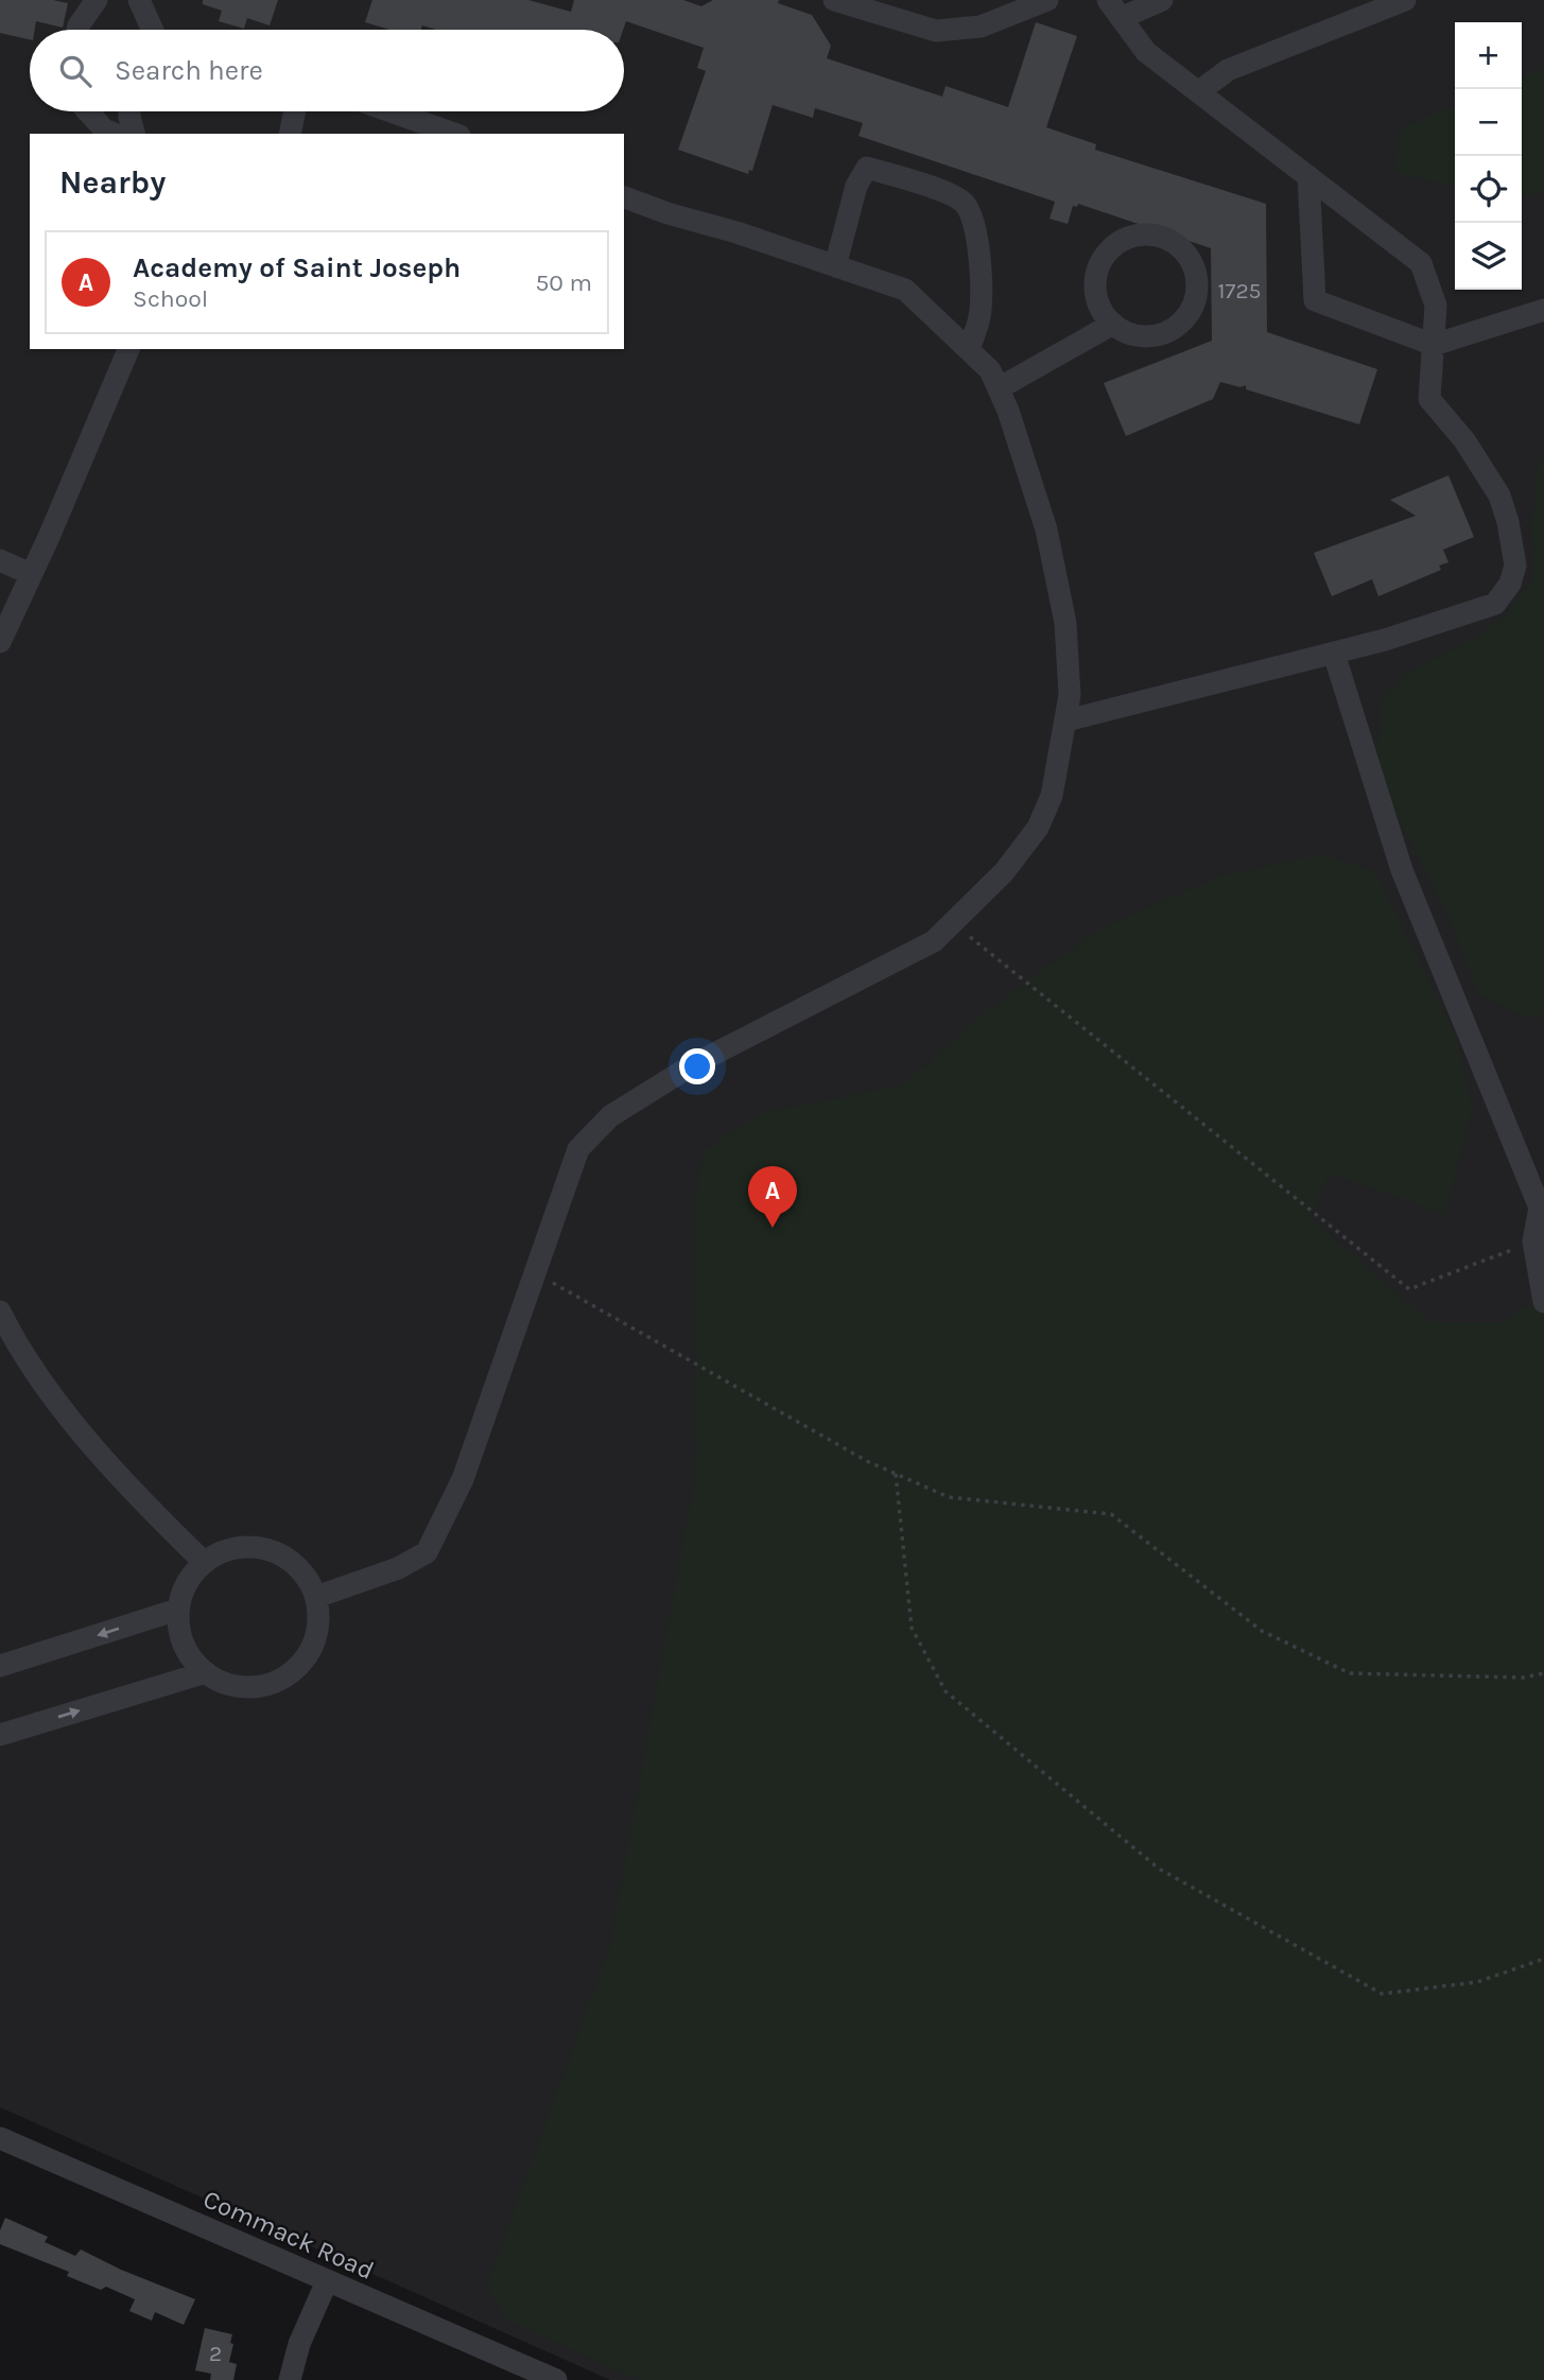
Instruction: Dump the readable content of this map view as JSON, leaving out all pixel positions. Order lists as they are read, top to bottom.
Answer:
{
  "streets": {
    "street": ["Commack Road"]
  },
  "house_numbers": ["1725", "2"],
  "page": {
    "map_buttons": ["+", "−"],
    "search": "Search here",
    "heading": "Nearby",
    "list": [
      {
        "mark": "A",
        "name": "Academy of Saint Joseph",
        "note": "School",
        "value": "50 m"
      }
    ],
    "pins": "A"
  }
}
